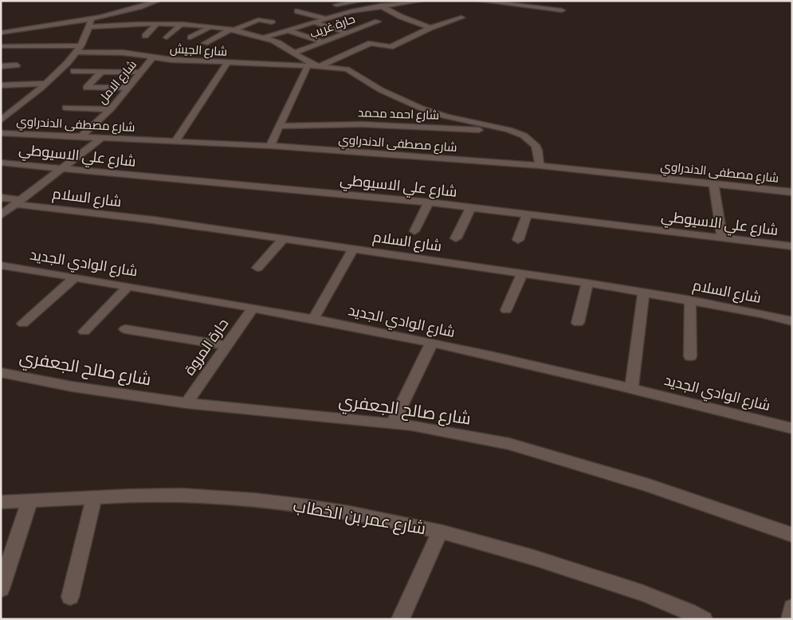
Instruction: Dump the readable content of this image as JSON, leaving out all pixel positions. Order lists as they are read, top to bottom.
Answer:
{
  "streets": {
    "street": [
      "حارة غريب",
      "شارع الجيش",
      "شارع الامل",
      "شارع احمد محمد",
      "شارع مصطفى الدندراوي",
      "شارع علي الاسيوطي",
      "شارع السلام",
      "شارع الوادي الجديد",
      "حارة المروة",
      "شارع صالح الجعفري",
      "شارع عمر بن الخطاب"
    ]
  },
  "crossings": [
    ["شارع الجيش", "شارع الامل"],
    ["شارع الامل", "شارع مصطفى الدندراوي"],
    ["شارع الوادي الجديد", "حارة المروة"],
    ["حارة المروة", "شارع صالح الجعفري"]
  ]
}
